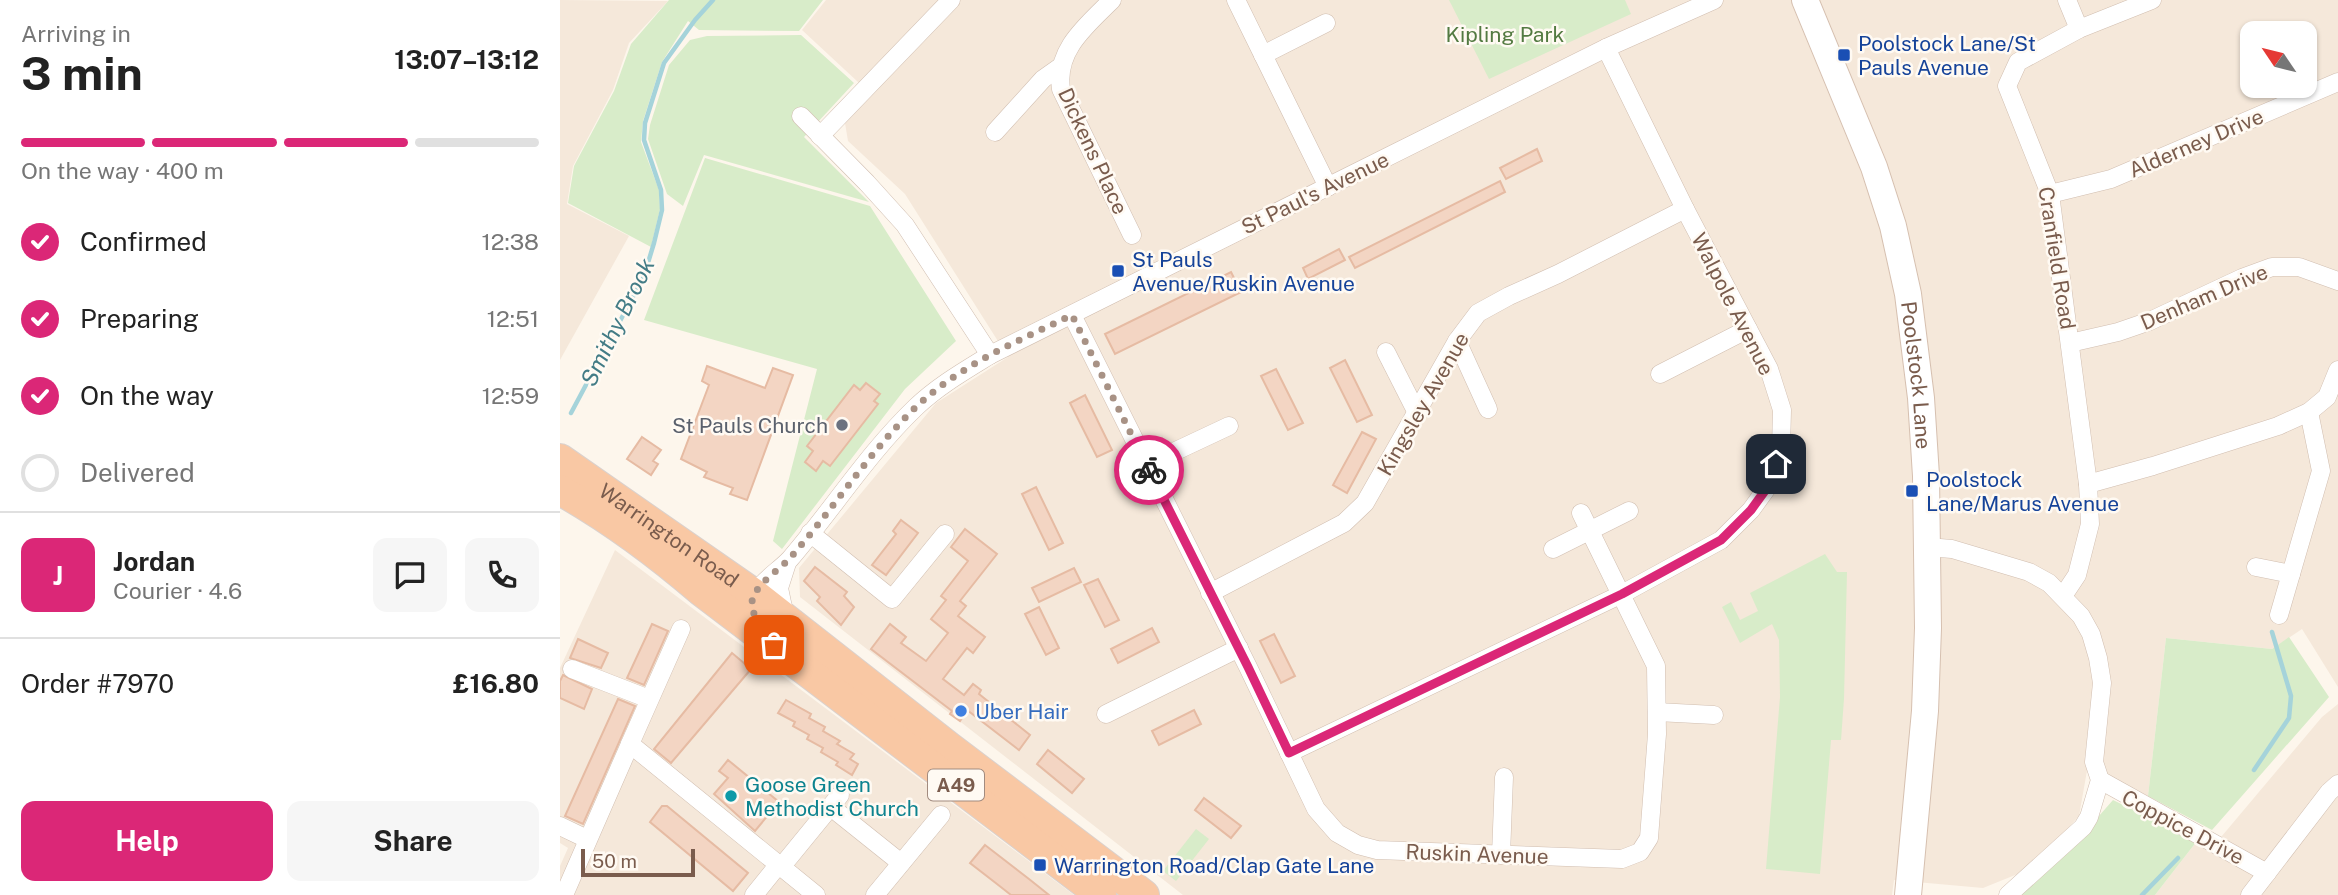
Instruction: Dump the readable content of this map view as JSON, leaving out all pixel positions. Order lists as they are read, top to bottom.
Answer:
{
  "streets": {
    "highway": ["Warrington Road", "A49"],
    "main road": ["Poolstock Lane"],
    "street": [
      "Alderney Drive",
      "Dickens Place",
      "St Paul's Avenue",
      "Cranfield Road",
      "Denham Drive",
      "Walpole Avenue",
      "Kingsley Avenue",
      "Coppice Drive",
      "Ruskin Avenue"
    ]
  },
  "crossings": [
    ["Alderney Drive", "Cranfield Road"],
    ["St Paul's Avenue", "Walpole Avenue"],
    ["St Paul's Avenue", "Warrington Road"],
    ["St Paul's Avenue", "Ruskin Avenue"],
    ["Cranfield Road", "Denham Drive"],
    ["Walpole Avenue", "Kingsley Avenue"],
    ["Walpole Avenue", "Ruskin Avenue"],
    ["Kingsley Avenue", "Ruskin Avenue"]
  ],
  "water": ["Smithy Brook"],
  "parks": ["Kipling Park"],
  "places": {
    "transit": [
      "Poolstock Lane/St Pauls Avenue",
      "St Pauls Avenue/Ruskin Avenue",
      "Poolstock Lane/Marus Avenue",
      "Warrington Road/Clap Gate Lane"
    ],
    "other": ["St Pauls Church", "Uber Hair", "Goose Green Methodist Church"]
  },
  "scale_bar": "50 m",
  "north": "top left",
  "page": {
    "heading": ["3 min", "Arriving in", "13:07–13:12"],
    "panel": [
      "Jordan",
      "Courier · 4.6",
      "Order #7970",
      "£16.80"
    ],
    "bar": "On the way · 400 m",
    "list": [
      ["Confirmed", "12:38"],
      ["Preparing", "12:51"],
      ["On the way", "12:59"],
      "Delivered"
    ],
    "round": "J",
    "buttons": ["Help", "Share"],
    "scale": "50 m"
  }
}
